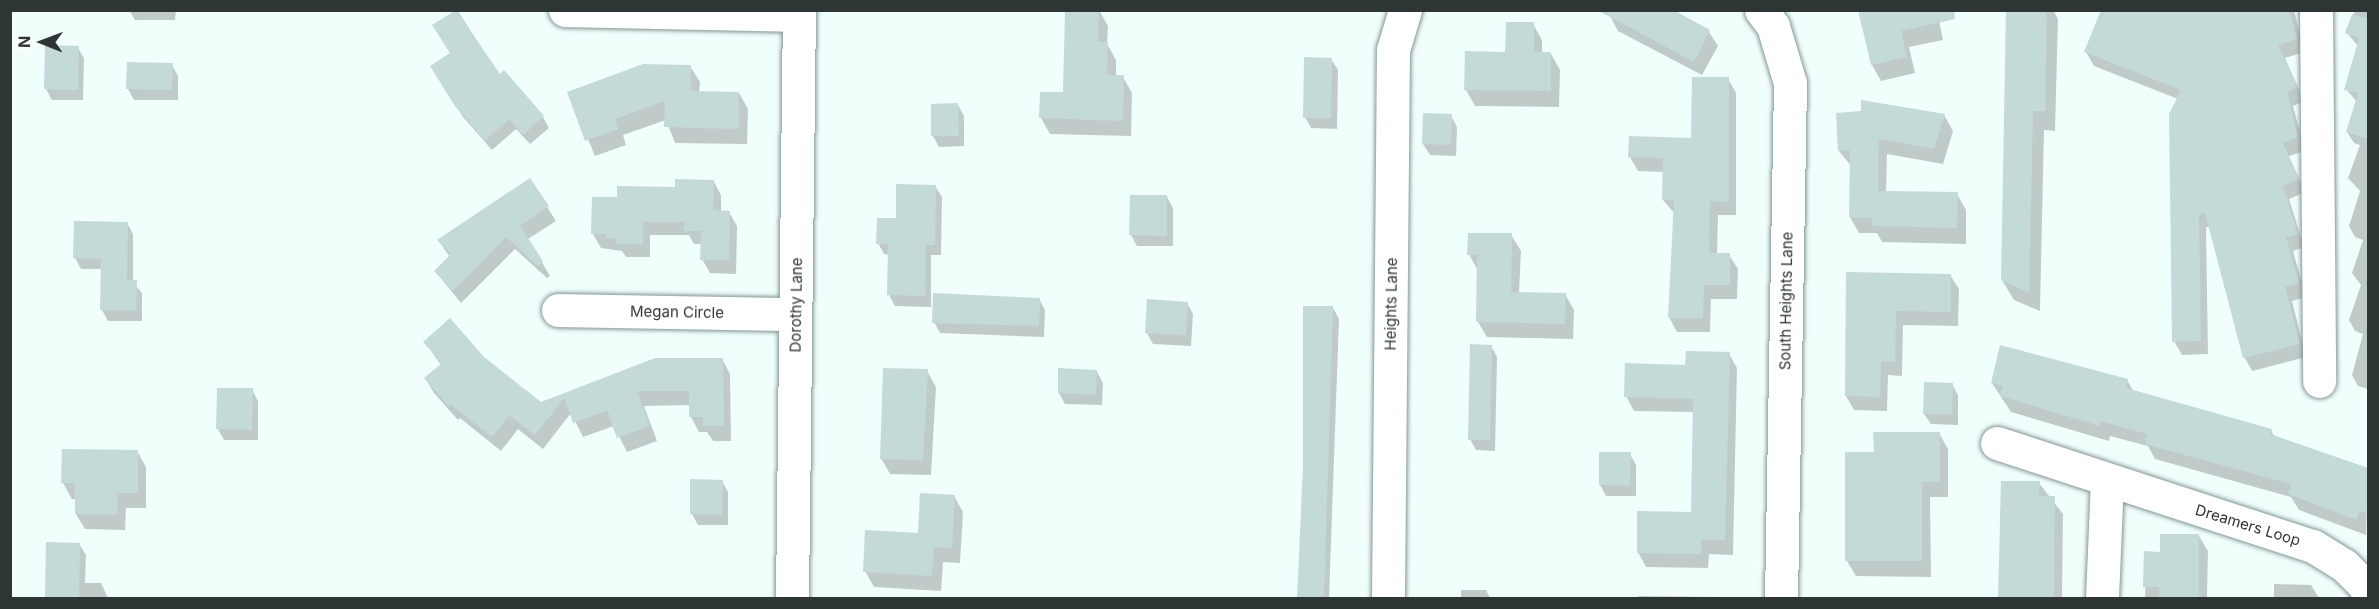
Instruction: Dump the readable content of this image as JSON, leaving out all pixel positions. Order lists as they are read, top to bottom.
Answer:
{
  "streets": {
    "street": [
      "South Heights Lane",
      "Heights Lane",
      "Dorothy Lane",
      "Megan Circle",
      "Dreamers Loop"
    ]
  },
  "crossings": [
    ["Dorothy Lane", "Megan Circle"]
  ],
  "north": "left"
}
